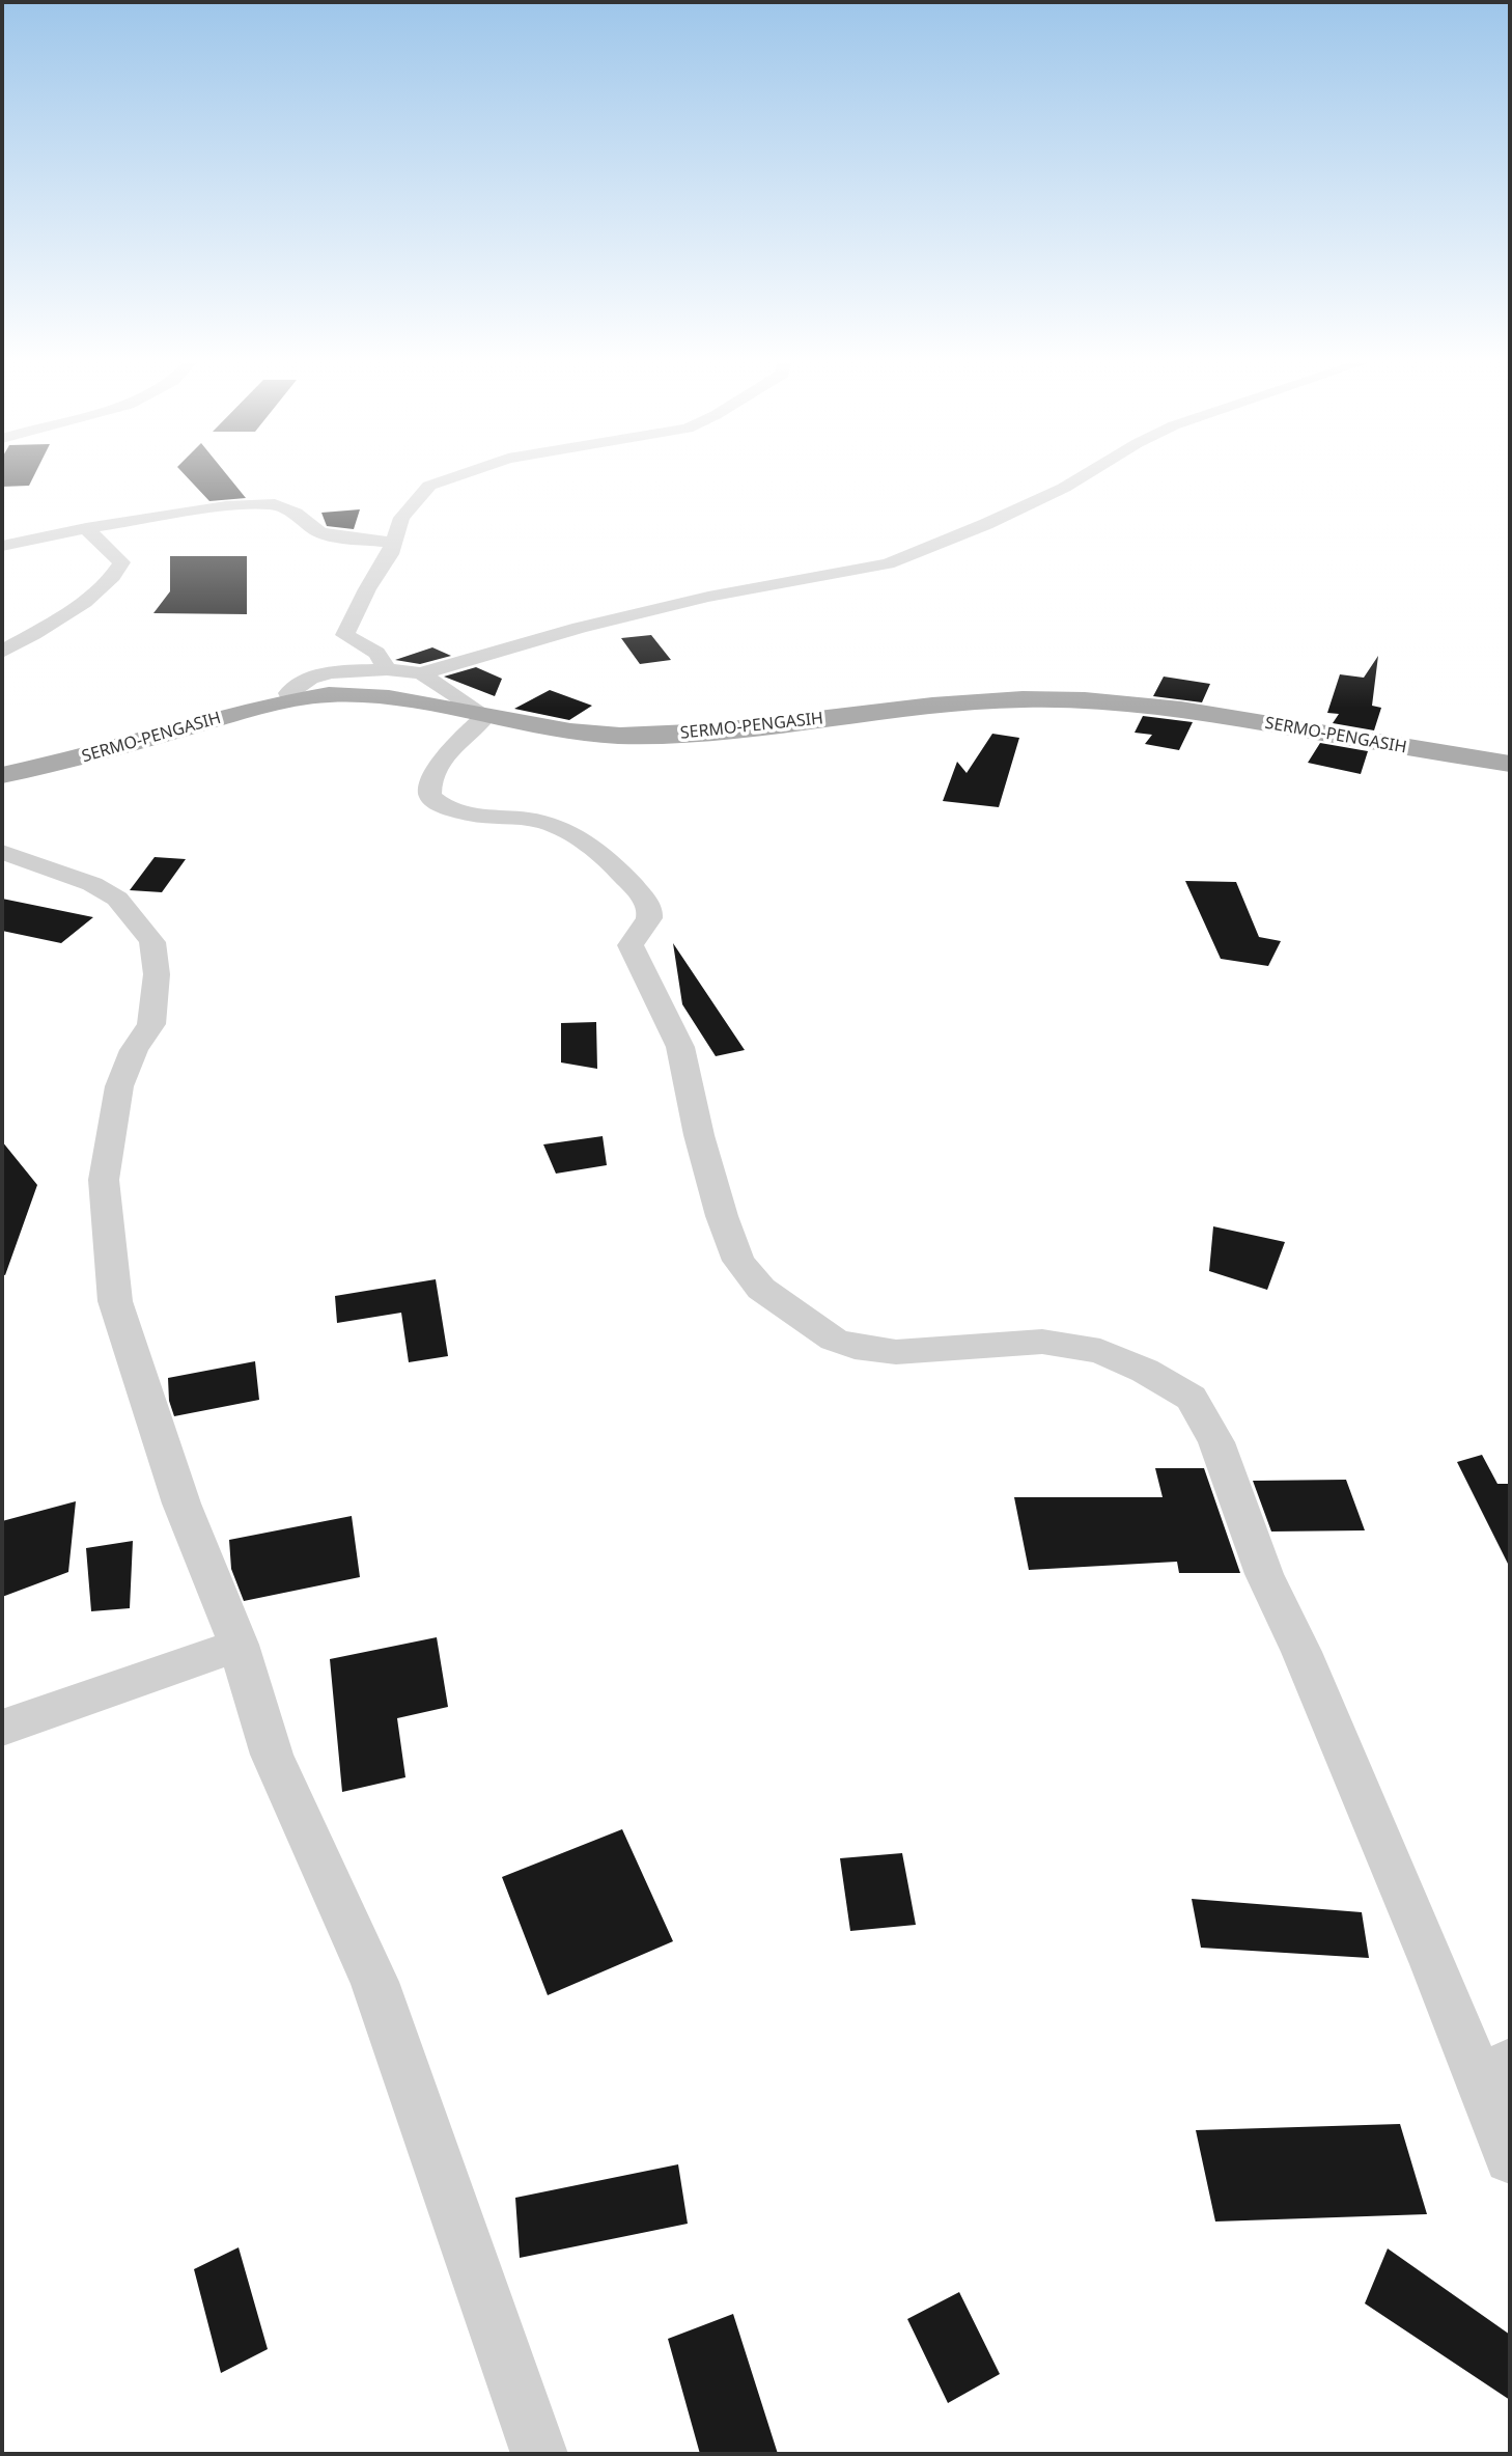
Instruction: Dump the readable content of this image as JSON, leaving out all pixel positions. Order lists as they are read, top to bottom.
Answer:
{
  "streets": {
    "main road": ["SERMO-PENGASIH"]
  }
}
